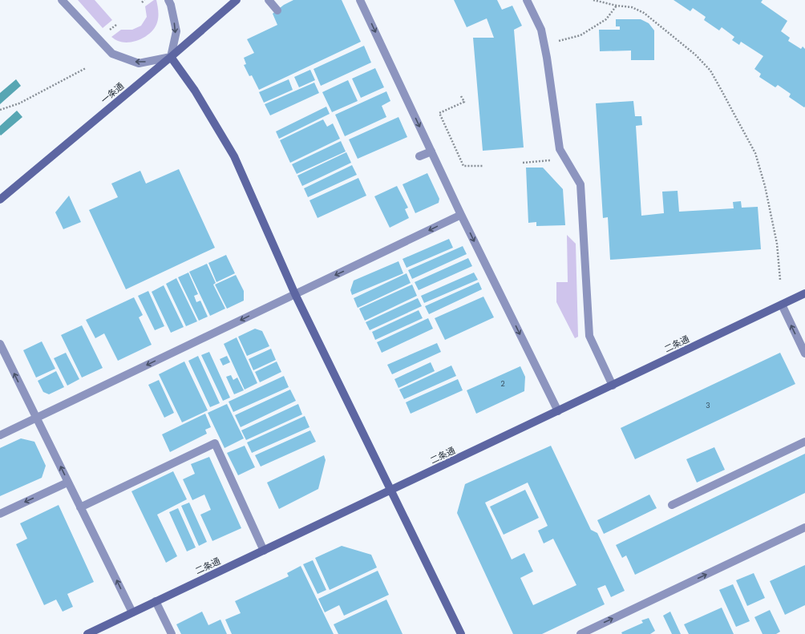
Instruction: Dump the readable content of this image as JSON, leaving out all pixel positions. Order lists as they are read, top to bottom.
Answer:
{
  "streets": {
    "street": ["一条通", "二条通"]
  },
  "house_numbers": ["2", "3"]
}
